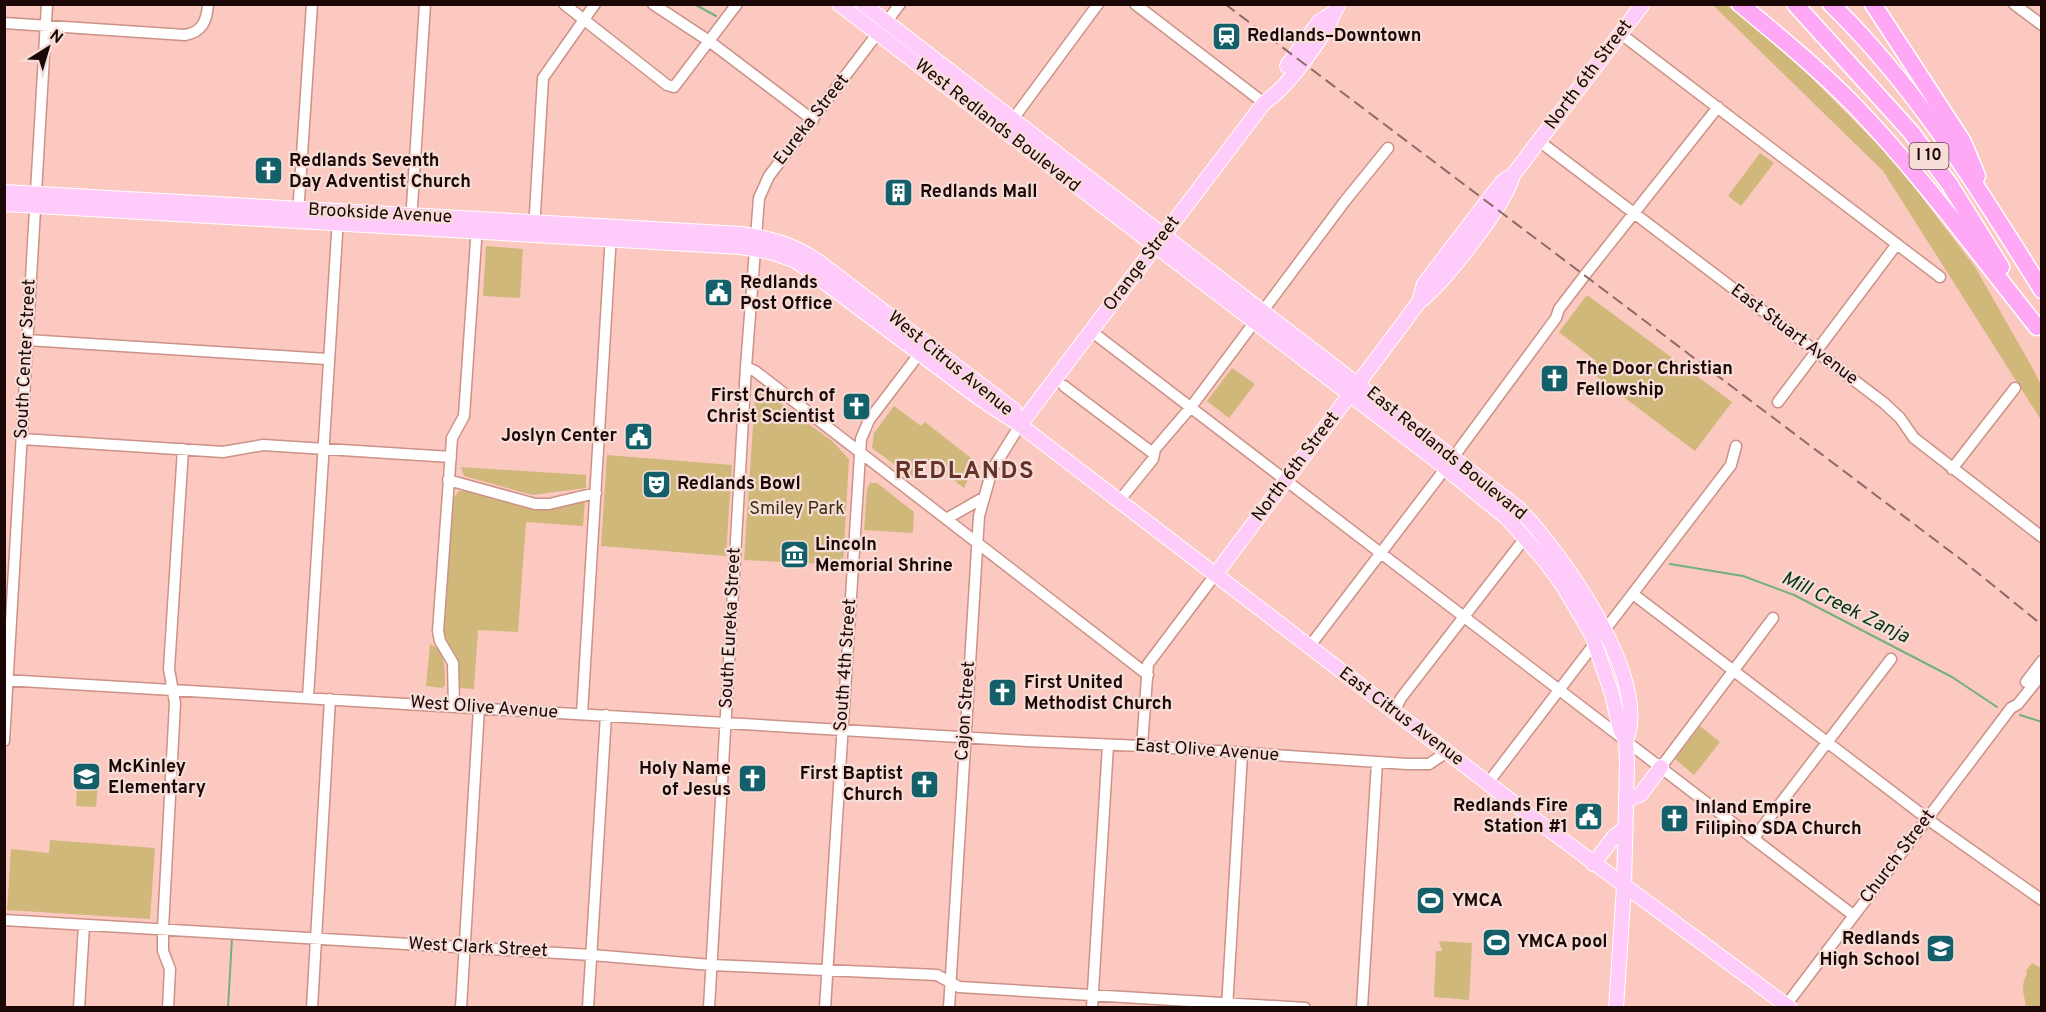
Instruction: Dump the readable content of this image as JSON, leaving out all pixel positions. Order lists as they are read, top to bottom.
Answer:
{
  "streets": {
    "highway": ["I 10"],
    "main road": [
      "North 6th Street",
      "West Redlands Boulevard",
      "Brookside Avenue",
      "Orange Street",
      "West Citrus Avenue",
      "East Redlands Boulevard",
      "East Citrus Avenue"
    ],
    "street": [
      "Eureka Street",
      "East Stuart Avenue",
      "South Center Street",
      "South Eureka Street",
      "South 4th Street",
      "West Olive Avenue",
      "Cajon Street",
      "East Olive Avenue",
      "Church Street",
      "West Clark Street"
    ]
  },
  "crossings": [
    ["North 6th Street", "East Stuart Avenue"],
    ["North 6th Street", "East Redlands Boulevard"],
    ["North 6th Street", "East Citrus Avenue"],
    ["Eureka Street", "West Redlands Boulevard"],
    ["Eureka Street", "Brookside Avenue"],
    ["Eureka Street", "West Citrus Avenue"],
    ["Eureka Street", "South Eureka Street"],
    ["West Redlands Boulevard", "Orange Street"],
    ["West Redlands Boulevard", "East Redlands Boulevard"],
    ["Brookside Avenue", "South Center Street"],
    ["Brookside Avenue", "West Citrus Avenue"],
    ["Brookside Avenue", "South Eureka Street"],
    ["Orange Street", "West Citrus Avenue"],
    ["Orange Street", "East Redlands Boulevard"],
    ["Orange Street", "Cajon Street"],
    ["Orange Street", "East Citrus Avenue"],
    ["South Center Street", "West Olive Avenue"],
    ["West Citrus Avenue", "South Eureka Street"],
    ["West Citrus Avenue", "South 4th Street"],
    ["West Citrus Avenue", "Cajon Street"],
    ["West Citrus Avenue", "East Citrus Avenue"],
    ["East Redlands Boulevard", "East Citrus Avenue"],
    ["South Eureka Street", "West Olive Avenue"],
    ["South Eureka Street", "West Clark Street"],
    ["South 4th Street", "West Olive Avenue"],
    ["South 4th Street", "West Clark Street"],
    ["West Olive Avenue", "Cajon Street"],
    ["West Olive Avenue", "East Olive Avenue"],
    ["Cajon Street", "East Citrus Avenue"],
    ["Cajon Street", "East Olive Avenue"],
    ["Cajon Street", "West Clark Street"],
    ["East Citrus Avenue", "East Olive Avenue"],
    ["East Citrus Avenue", "Church Street"]
  ],
  "districts": ["REDLANDS"],
  "water": ["Mill Creek Zanja"],
  "parks": ["Smiley Park"],
  "places": {
    "station": ["Redlands–Downtown"],
    "church": [
      "Redlands Seventh Day Adventist Church",
      "The Door Christian Fellowship",
      "First Church of Christ Scientist",
      "First United Methodist Church",
      "Holy Name of Jesus",
      "First Baptist Church",
      "Inland Empire Filipino SDA Church"
    ],
    "building": ["Redlands Mall"],
    "public building": ["Redlands Post Office", "Joslyn Center", "Redlands Fire Station #1"],
    "theatre": ["Redlands Bowl"],
    "museum": ["Lincoln Memorial Shrine"],
    "school or university": ["McKinley Elementary", "Redlands High School"],
    "sports": ["YMCA", "YMCA pool"]
  },
  "north": "top right"
}
